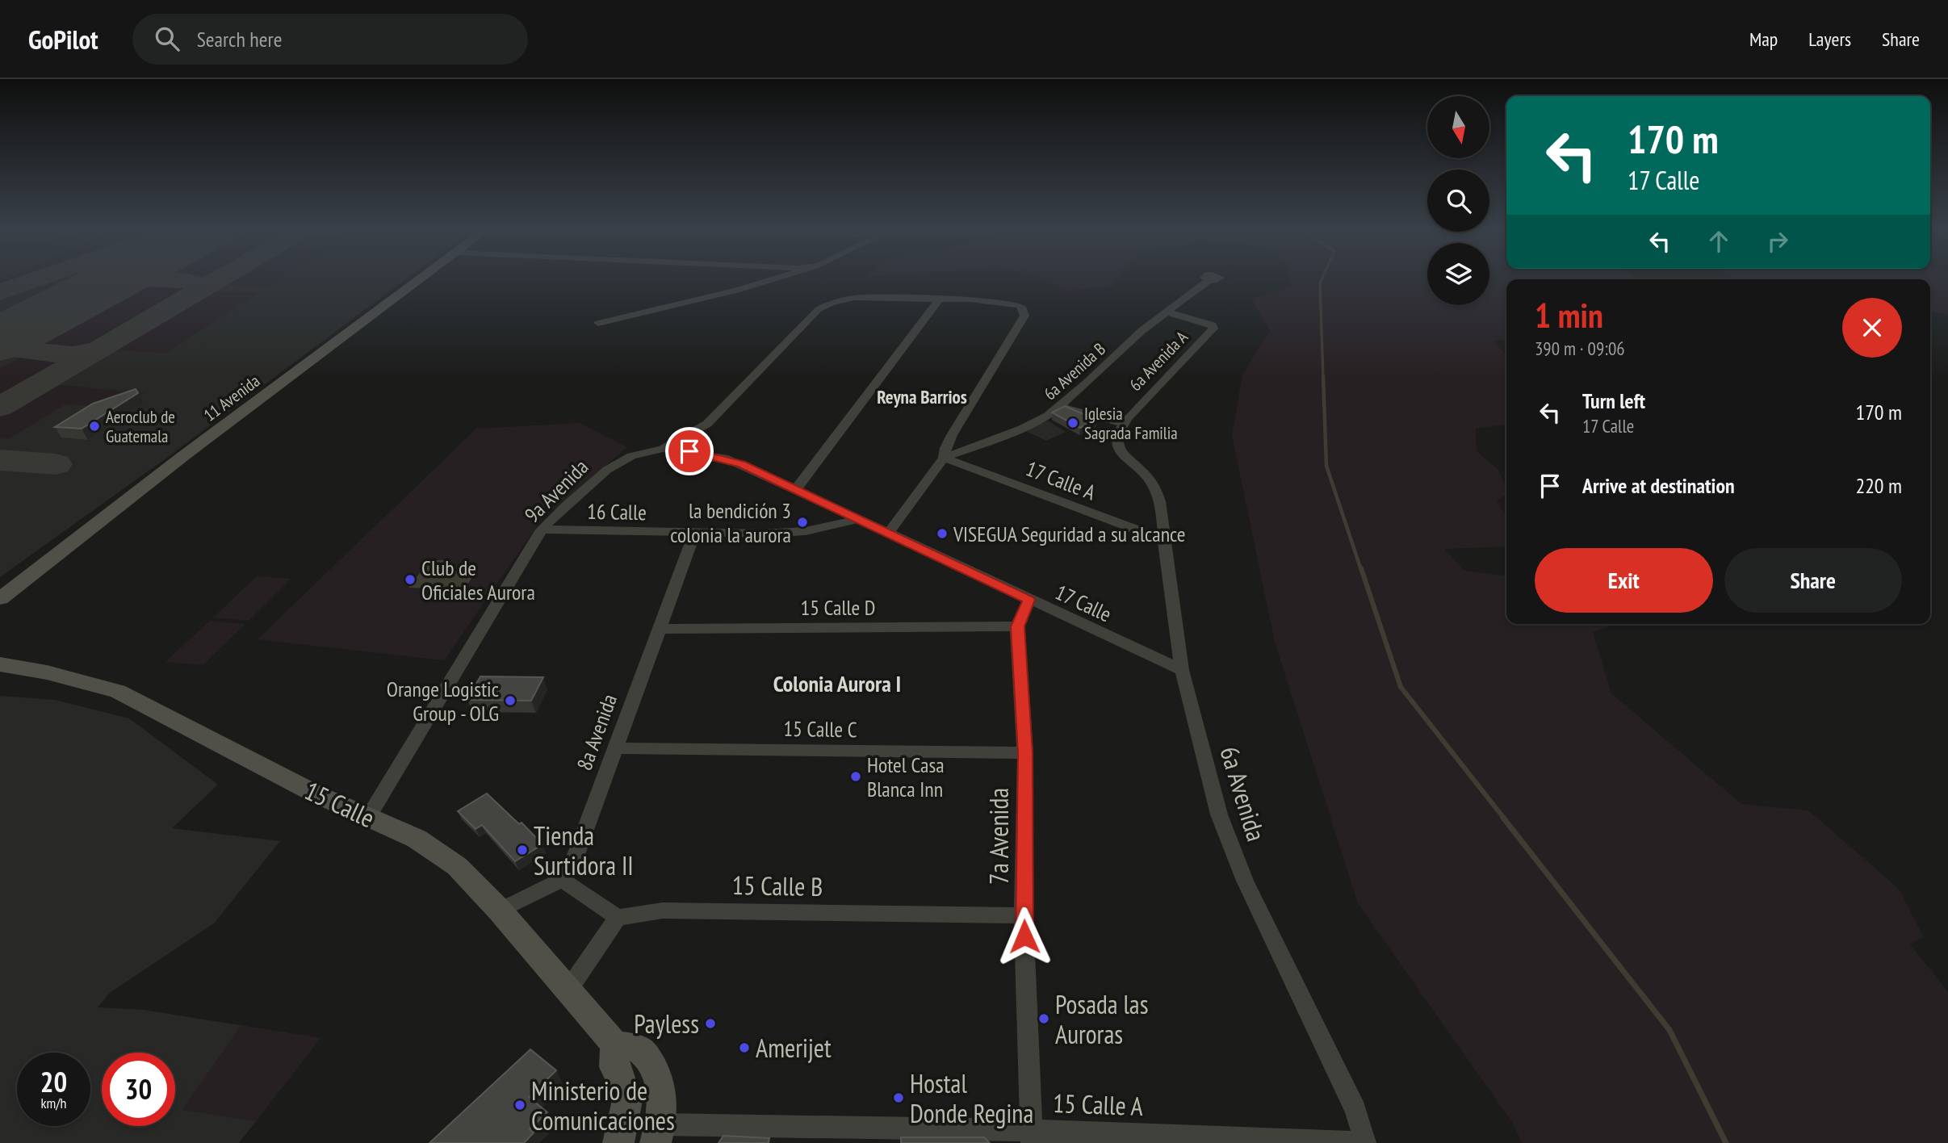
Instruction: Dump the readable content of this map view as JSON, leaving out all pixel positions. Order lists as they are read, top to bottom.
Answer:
{
  "streets": {
    "main road": ["11 Avenida", "15 Calle"],
    "street": [
      "6a Avenida A",
      "6a Avenida B",
      "17 Calle A",
      "9a Avenida",
      "16 Calle",
      "17 Calle",
      "15 Calle D",
      "15 Calle C",
      "8a Avenida",
      "6a Avenida",
      "7a Avenida",
      "15 Calle B",
      "15 Calle A"
    ]
  },
  "crossings": [
    ["6a Avenida A", "6a Avenida B"],
    ["6a Avenida A", "6a Avenida"],
    ["6a Avenida B", "17 Calle A"],
    ["17 Calle A", "6a Avenida"],
    ["9a Avenida", "16 Calle"],
    ["9a Avenida", "17 Calle"],
    ["9a Avenida", "15 Calle"],
    ["16 Calle", "17 Calle"],
    ["16 Calle", "8a Avenida"],
    ["17 Calle", "6a Avenida"],
    ["17 Calle", "7a Avenida"],
    ["15 Calle D", "8a Avenida"],
    ["15 Calle D", "7a Avenida"],
    ["15 Calle C", "8a Avenida"],
    ["15 Calle C", "7a Avenida"],
    ["6a Avenida", "15 Calle A"],
    ["7a Avenida", "15 Calle B"],
    ["7a Avenida", "15 Calle A"]
  ],
  "districts": ["Reyna Barrios", "Colonia Aurora I"],
  "places": [
    "Iglesia Sagrada Familia",
    "Aeroclub de Guatemala",
    "la bendición 3 colonia la aurora",
    "VISEGUA Seguridad a su alcance",
    "Club de Oficiales Aurora",
    "Orange Logistic Group - OLG",
    "Hotel Casa Blanca Inn",
    "Tienda Surtidora II",
    "Posada las Auroras",
    "Payless",
    "Amerijet",
    "Hostal Donde Regina",
    "Ministerio de Comunicaciones"
  ],
  "north": "bottom",
  "page": {
    "header": "GoPilot",
    "search": "Search here",
    "nav": ["Map", "Layers", "Share"],
    "turn": ["170 m", "17 Calle"],
    "heading": ["1 min", "390 m · 09:06"],
    "list": [
      {
        "name": "Turn left",
        "note": "17 Calle",
        "value": "170 m"
      },
      {
        "name": "Arrive at destination",
        "value": "220 m"
      }
    ],
    "buttons": ["Exit", "Share"],
    "speed": "20 km/h",
    "limit": "30"
  }
}
